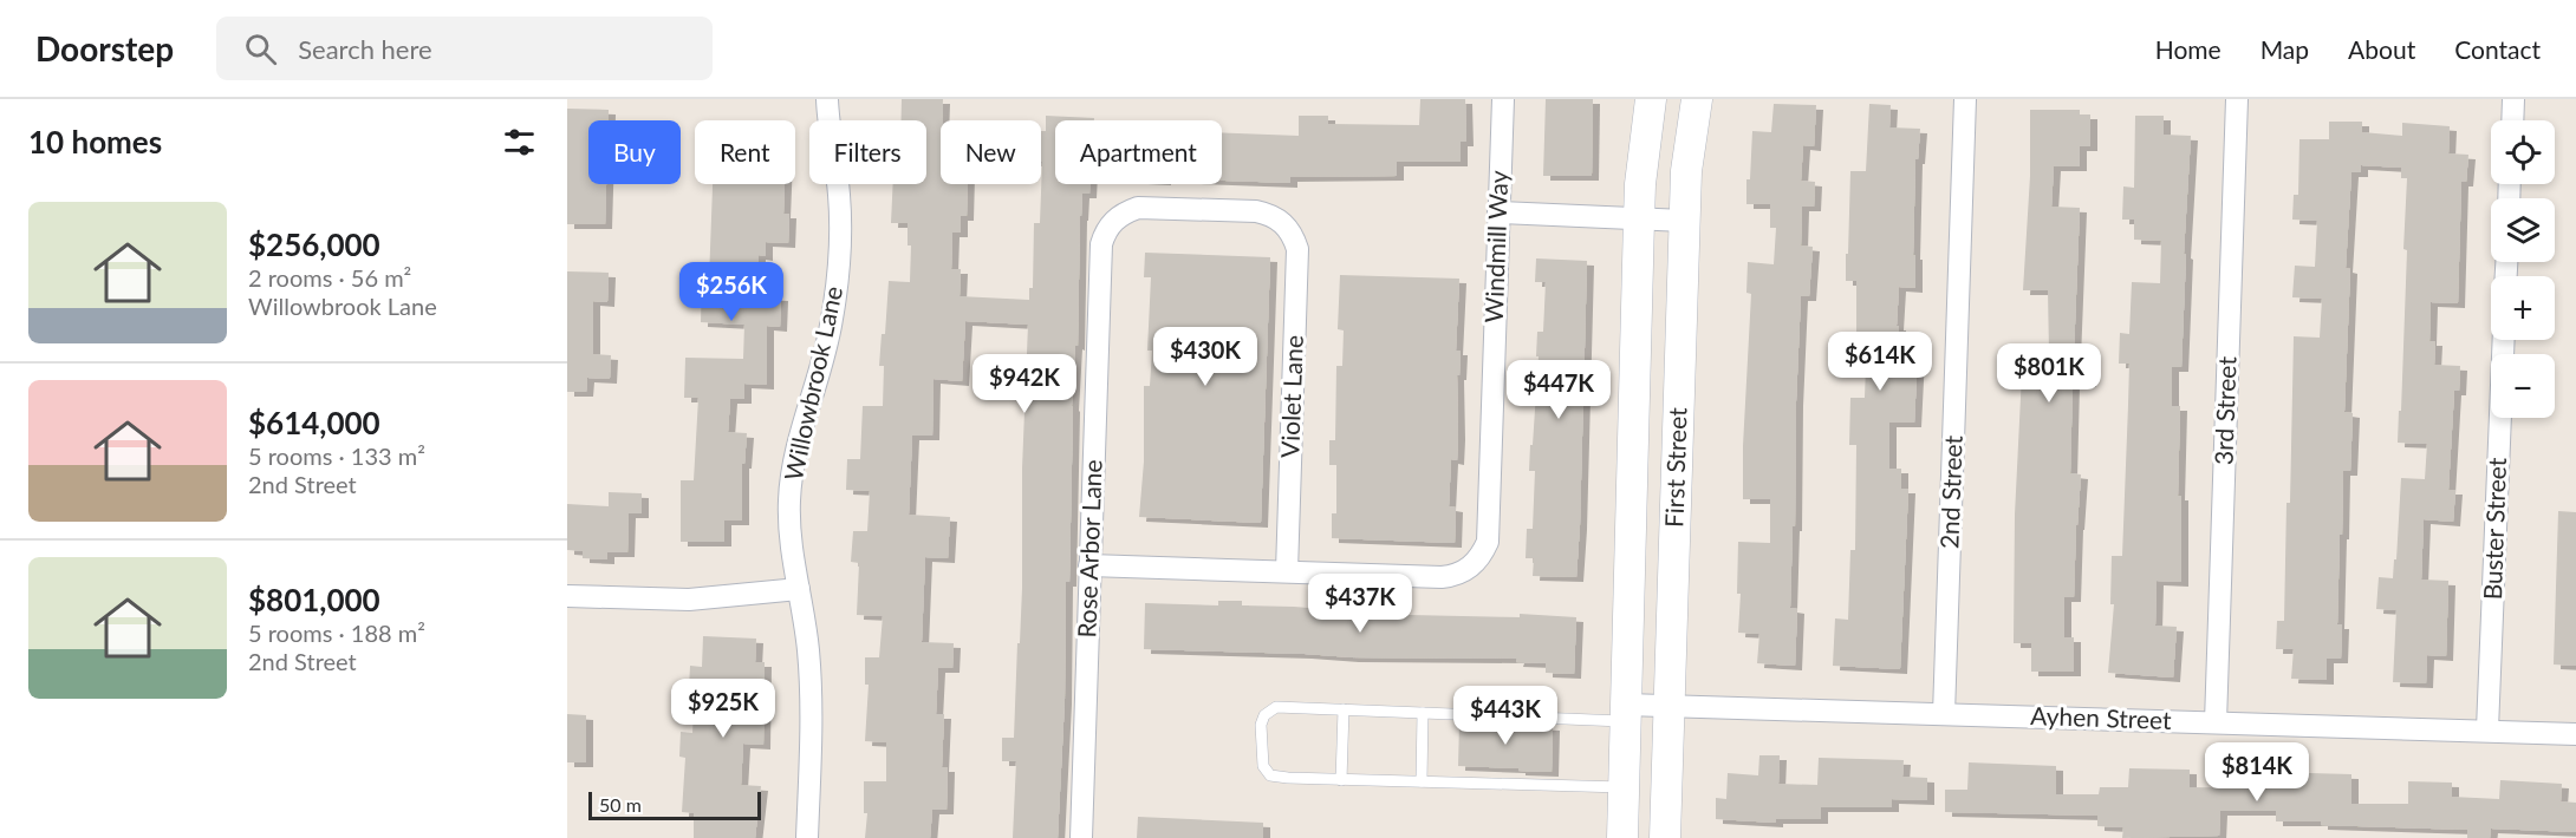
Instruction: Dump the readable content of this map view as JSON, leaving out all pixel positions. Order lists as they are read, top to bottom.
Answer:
{
  "streets": {
    "main road": ["First Street"],
    "street": [
      "Windmill Way",
      "Willowbrook Lane",
      "Violet Lane",
      "3rd Street",
      "2nd Street",
      "Buster Street",
      "Rose Arbor Lane",
      "Ayhen Street"
    ]
  },
  "crossings": [
    ["Windmill Way", "Violet Lane"],
    ["Violet Lane", "Rose Arbor Lane"],
    ["3rd Street", "Ayhen Street"],
    ["First Street", "Ayhen Street"],
    ["2nd Street", "Ayhen Street"],
    ["Buster Street", "Ayhen Street"]
  ],
  "scale_bar": "50 m",
  "page": {
    "header": "Doorstep",
    "search": "Search here",
    "nav": [
      "Home",
      "Map",
      "About",
      "Contact"
    ],
    "heading": "10 homes",
    "map_buttons": ["+", "−"],
    "chip": [
      "Buy",
      "Rent",
      "Filters",
      "New",
      "Apartment"
    ],
    "list": [
      {
        "name": "$256,000",
        "note": "2 rooms · 56 m² · Willowbrook Lane"
      },
      {
        "name": "$614,000",
        "note": "5 rooms · 133 m² · 2nd Street"
      },
      {
        "name": "$801,000",
        "note": "5 rooms · 188 m² · 2nd Street"
      }
    ],
    "price": [
      "$256K",
      "$430K",
      "$614K",
      "$801K",
      "$942K",
      "$447K",
      "$437K",
      "$925K",
      "$443K",
      "$814K"
    ],
    "scale": "50 m"
  }
}
